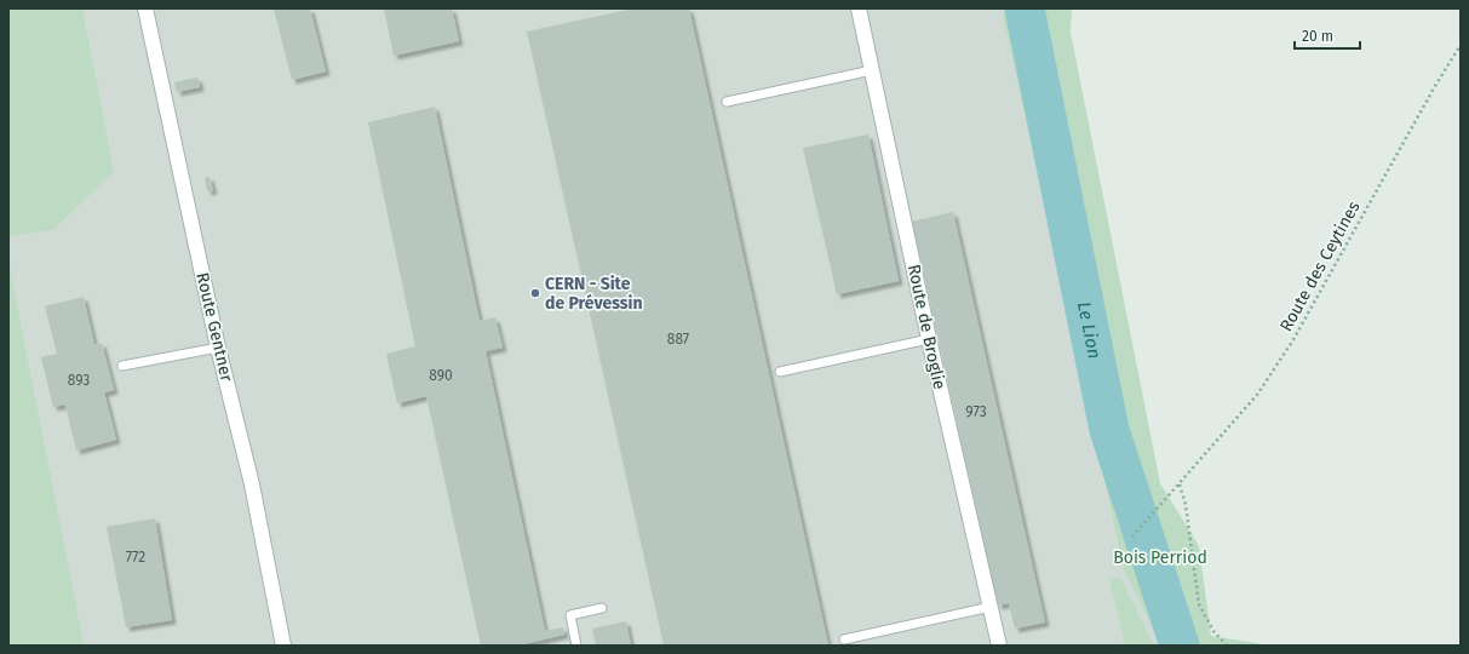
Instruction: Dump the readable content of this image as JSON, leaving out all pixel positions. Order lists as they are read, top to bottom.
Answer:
{
  "streets": {
    "street": ["Route Gentner", "Route de Broglie"],
    "path": ["Route des Ceytines"]
  },
  "water": ["Le Lion"],
  "parks": ["Bois Perriod"],
  "places": ["CERN - Site de Prévessin"],
  "house_numbers": [
    "887",
    "890",
    "893",
    "973",
    "772"
  ],
  "scale_bar": "20 m"
}
